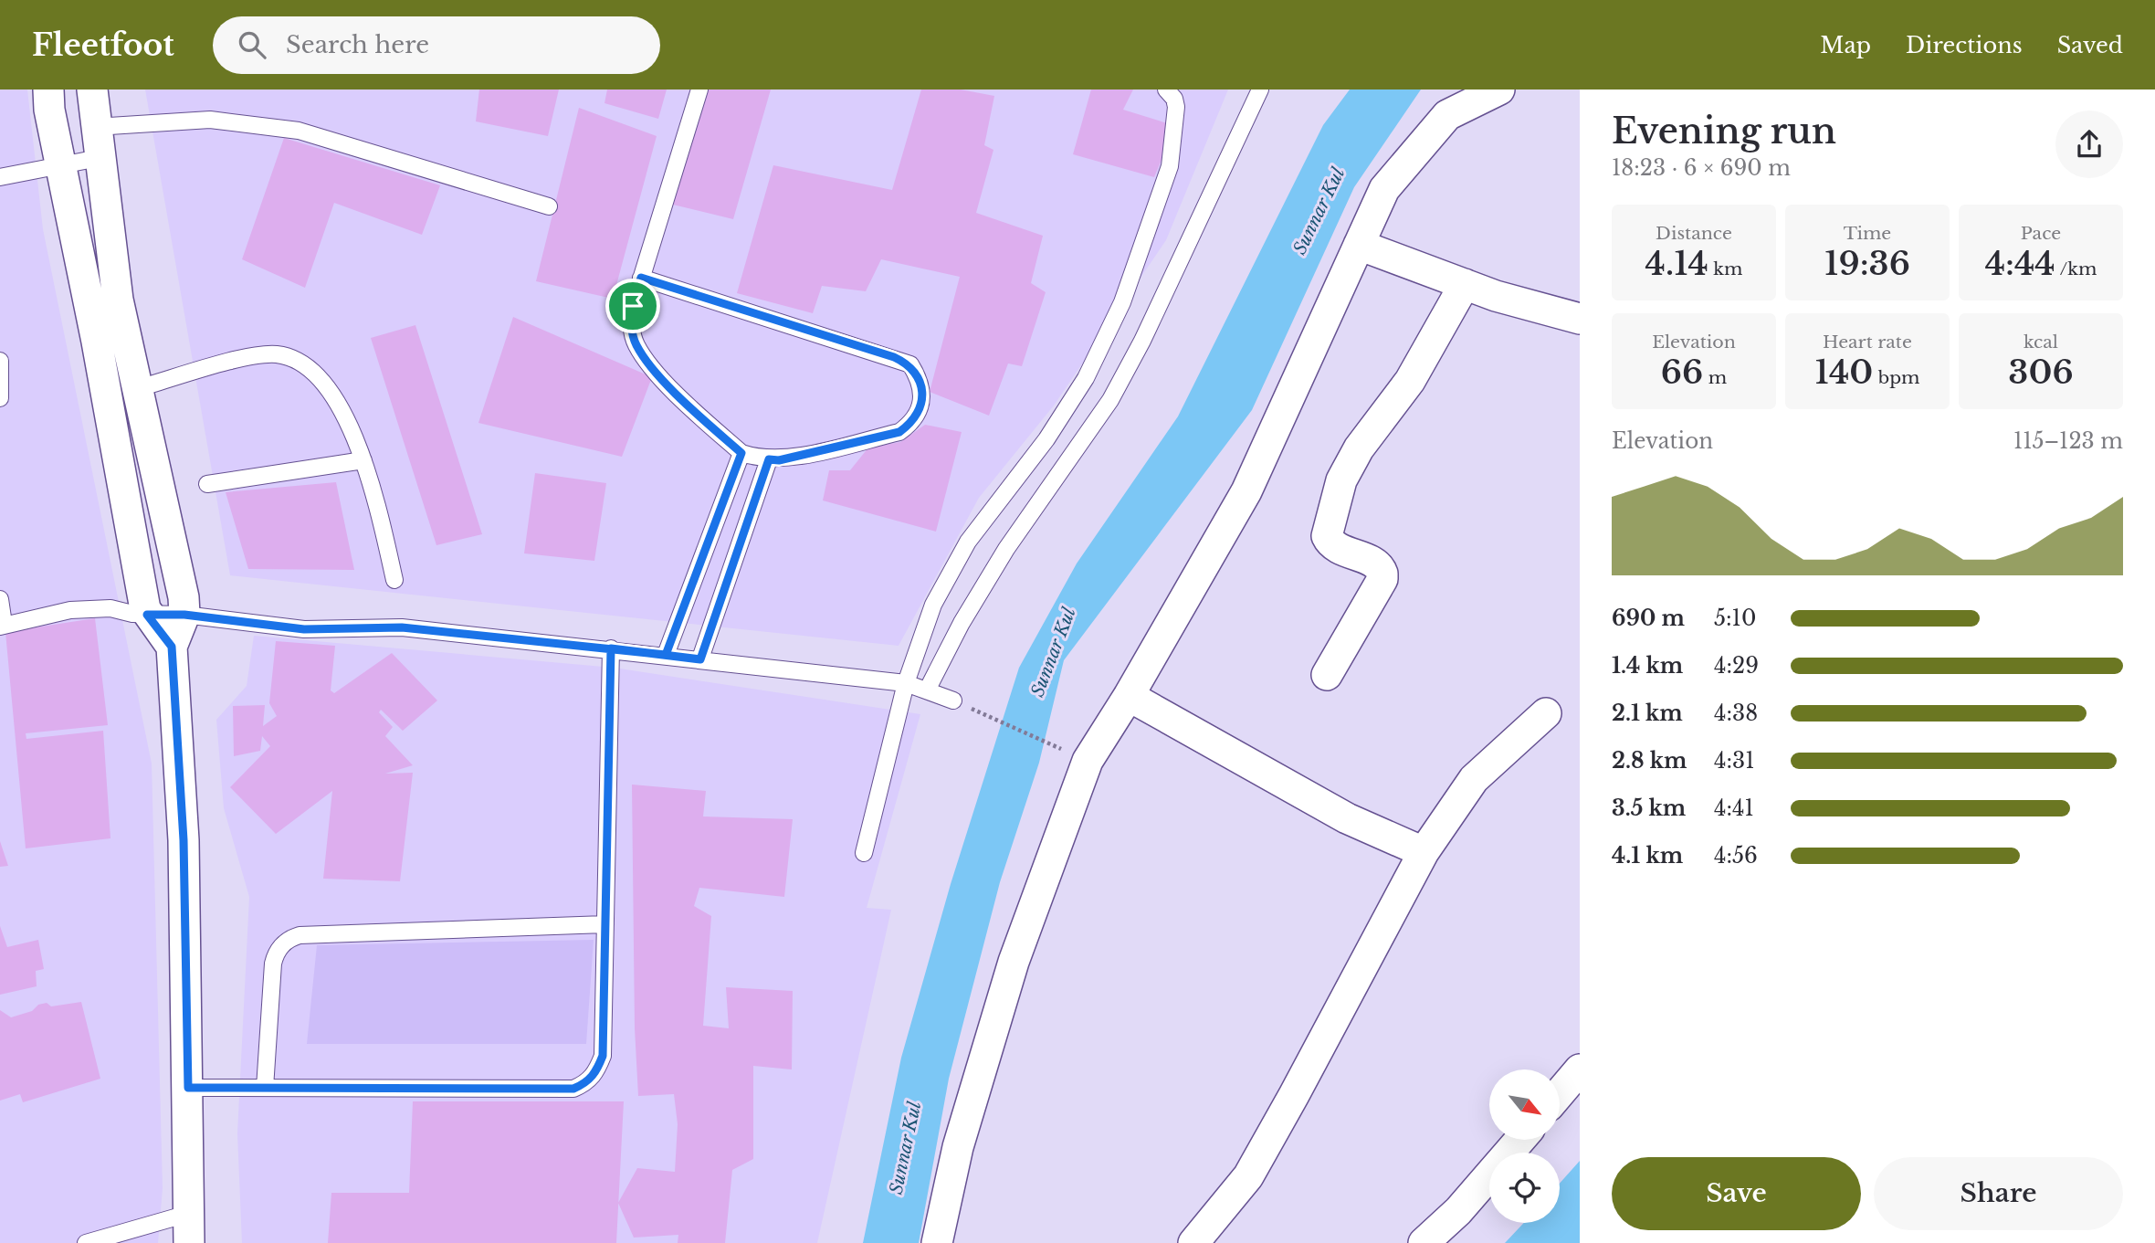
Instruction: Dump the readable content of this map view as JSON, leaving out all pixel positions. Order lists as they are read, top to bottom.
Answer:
{
  "water": ["Sunnar Kul"],
  "north": "bottom right",
  "page": {
    "header": "Fleetfoot",
    "search": "Search here",
    "nav": ["Map", "Directions", "Saved"],
    "heading": ["Evening run", "18:23 · 6 × 690 m"],
    "stats": [
      ["Distance", "4.14 km"],
      ["Time", "19:36"],
      ["Pace", "4:44 /km"],
      ["Elevation", "66 m"],
      ["Heart rate", "140 bpm"],
      ["kcal", "306"]
    ],
    "chart": ["Elevation", "115–123 m"],
    "list": [
      {
        "name": "690 m",
        "note": "5:10"
      },
      {
        "name": "1.4 km",
        "note": "4:29"
      },
      {
        "name": "2.1 km",
        "note": "4:38"
      },
      {
        "name": "2.8 km",
        "note": "4:31"
      },
      {
        "name": "3.5 km",
        "note": "4:41"
      },
      {
        "name": "4.1 km",
        "note": "4:56"
      }
    ],
    "buttons": ["Save", "Share"]
  }
}
